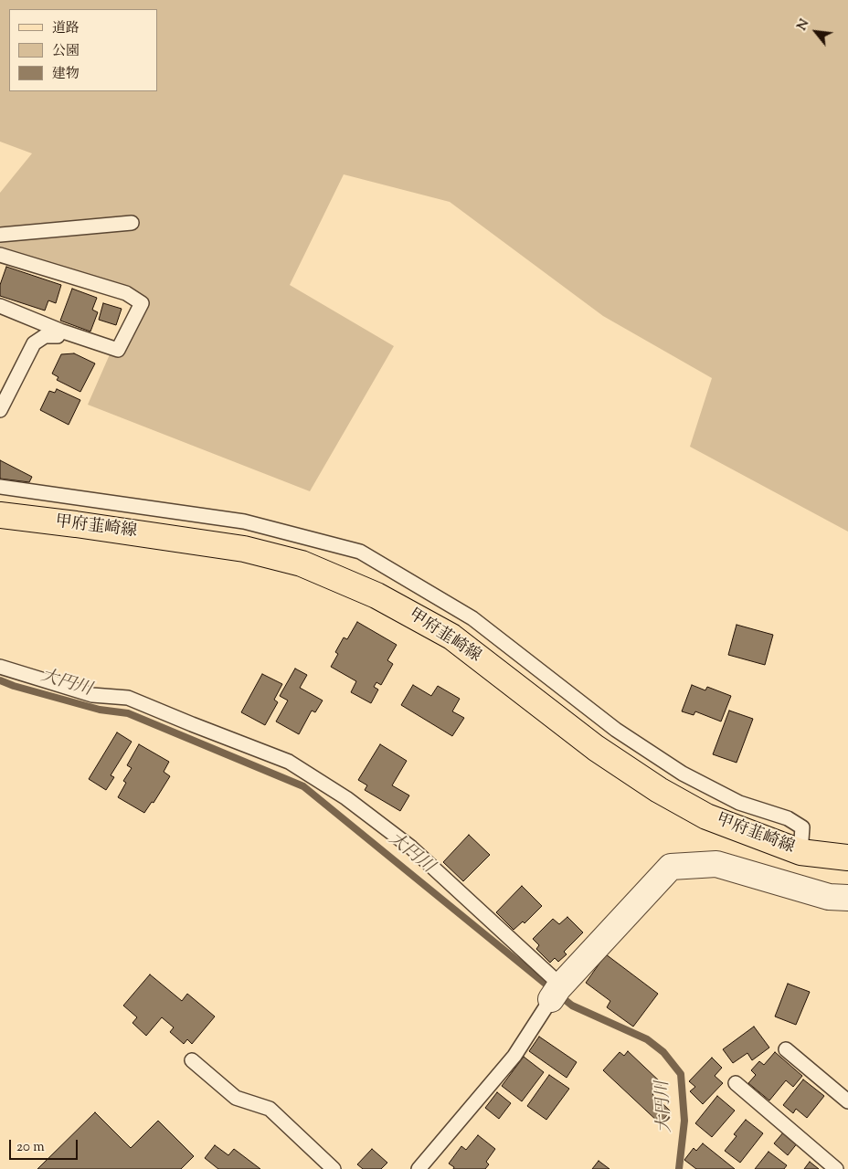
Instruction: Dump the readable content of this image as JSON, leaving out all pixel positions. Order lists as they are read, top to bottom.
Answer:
{
  "streets": {
    "main road": ["甲府韮崎線"]
  },
  "water": ["大円川"],
  "legend": ["道路", "公園", "建物"],
  "scale_bar": "20 m",
  "north": "top left"
}
